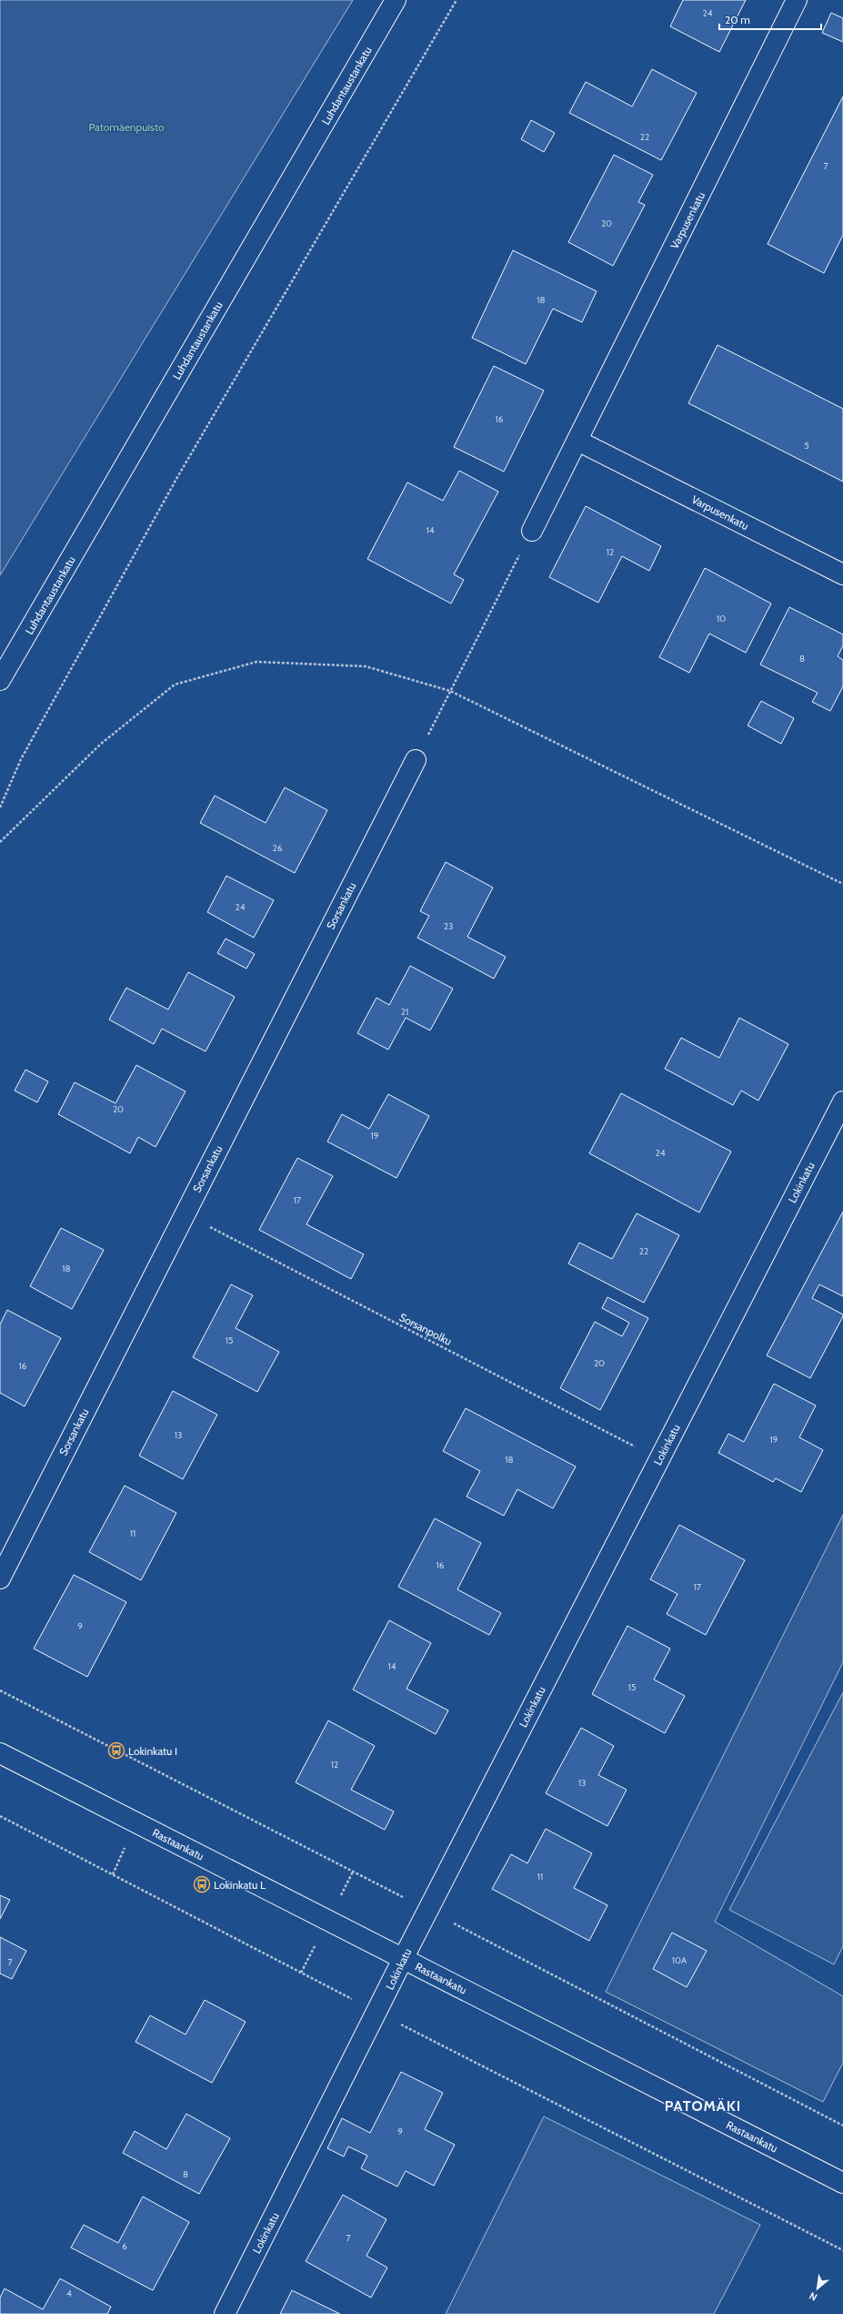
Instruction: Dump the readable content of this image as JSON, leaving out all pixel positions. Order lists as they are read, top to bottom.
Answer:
{
  "streets": {
    "street": [
      "Luhdantaustankatu",
      "Varpusenkatu",
      "Sorsankatu",
      "Lokinkatu",
      "Rastaankatu"
    ],
    "path": ["Sorsanpolku"]
  },
  "crossings": [
    ["Sorsankatu", "Sorsanpolku"],
    ["Lokinkatu", "Sorsanpolku"],
    ["Lokinkatu", "Rastaankatu"]
  ],
  "districts": ["PATOMÄKI"],
  "parks": ["Patomäenpuisto"],
  "places": {
    "bus stop": ["Lokinkatu I", "Lokinkatu L"]
  },
  "house_numbers": [
    "24",
    "22",
    "7",
    "20",
    "18",
    "16",
    "5",
    "14",
    "12",
    "10",
    "8",
    "26",
    "24",
    "23",
    "21",
    "20",
    "19",
    "24",
    "17",
    "22",
    "18",
    "15",
    "20",
    "16",
    "13",
    "19",
    "18",
    "11",
    "16",
    "17",
    "9",
    "14",
    "15",
    "12",
    "13",
    "11",
    "10A",
    "7",
    "9",
    "8",
    "7",
    "6",
    "4"
  ],
  "scale_bar": "20 m",
  "north": "bottom left"
}
